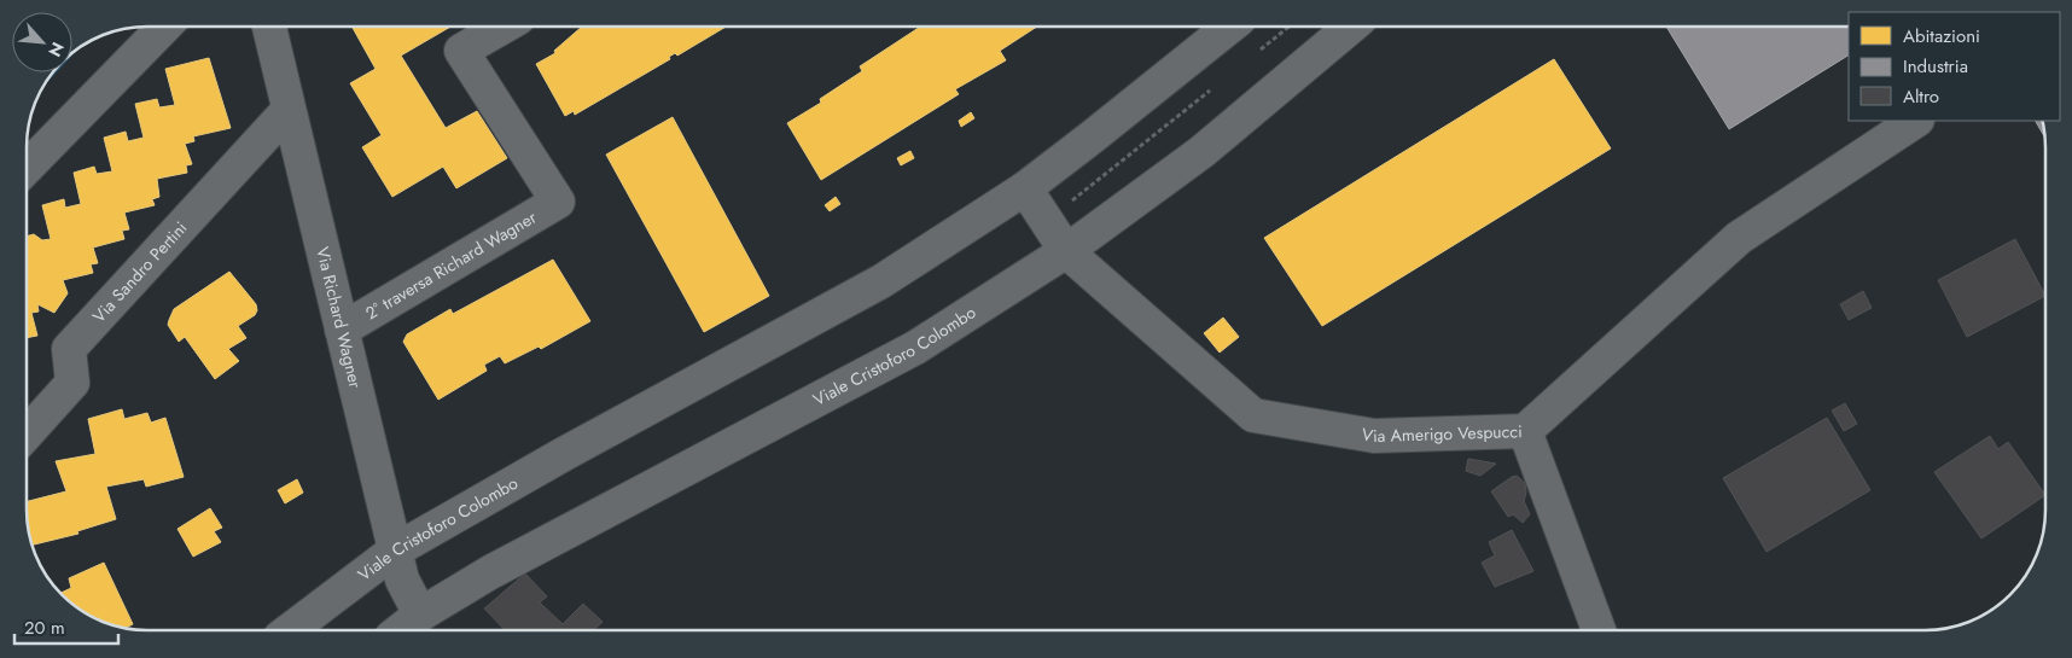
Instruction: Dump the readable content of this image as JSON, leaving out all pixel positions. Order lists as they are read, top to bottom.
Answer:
{
  "streets": {
    "street": [
      "2° traversa Richard Wagner",
      "Via Sandro Pertini",
      "Via Richard Wagner",
      "Viale Cristoforo Colombo",
      "Via Amerigo Vespucci"
    ]
  },
  "crossings": [
    ["2° traversa Richard Wagner", "Via Richard Wagner"],
    ["Via Sandro Pertini", "Via Richard Wagner"],
    ["Via Richard Wagner", "Viale Cristoforo Colombo"],
    ["Viale Cristoforo Colombo", "Via Amerigo Vespucci"]
  ],
  "legend": ["Abitazioni", "Industria", "Altro"],
  "scale_bar": "20 m",
  "north": "bottom right"
}
